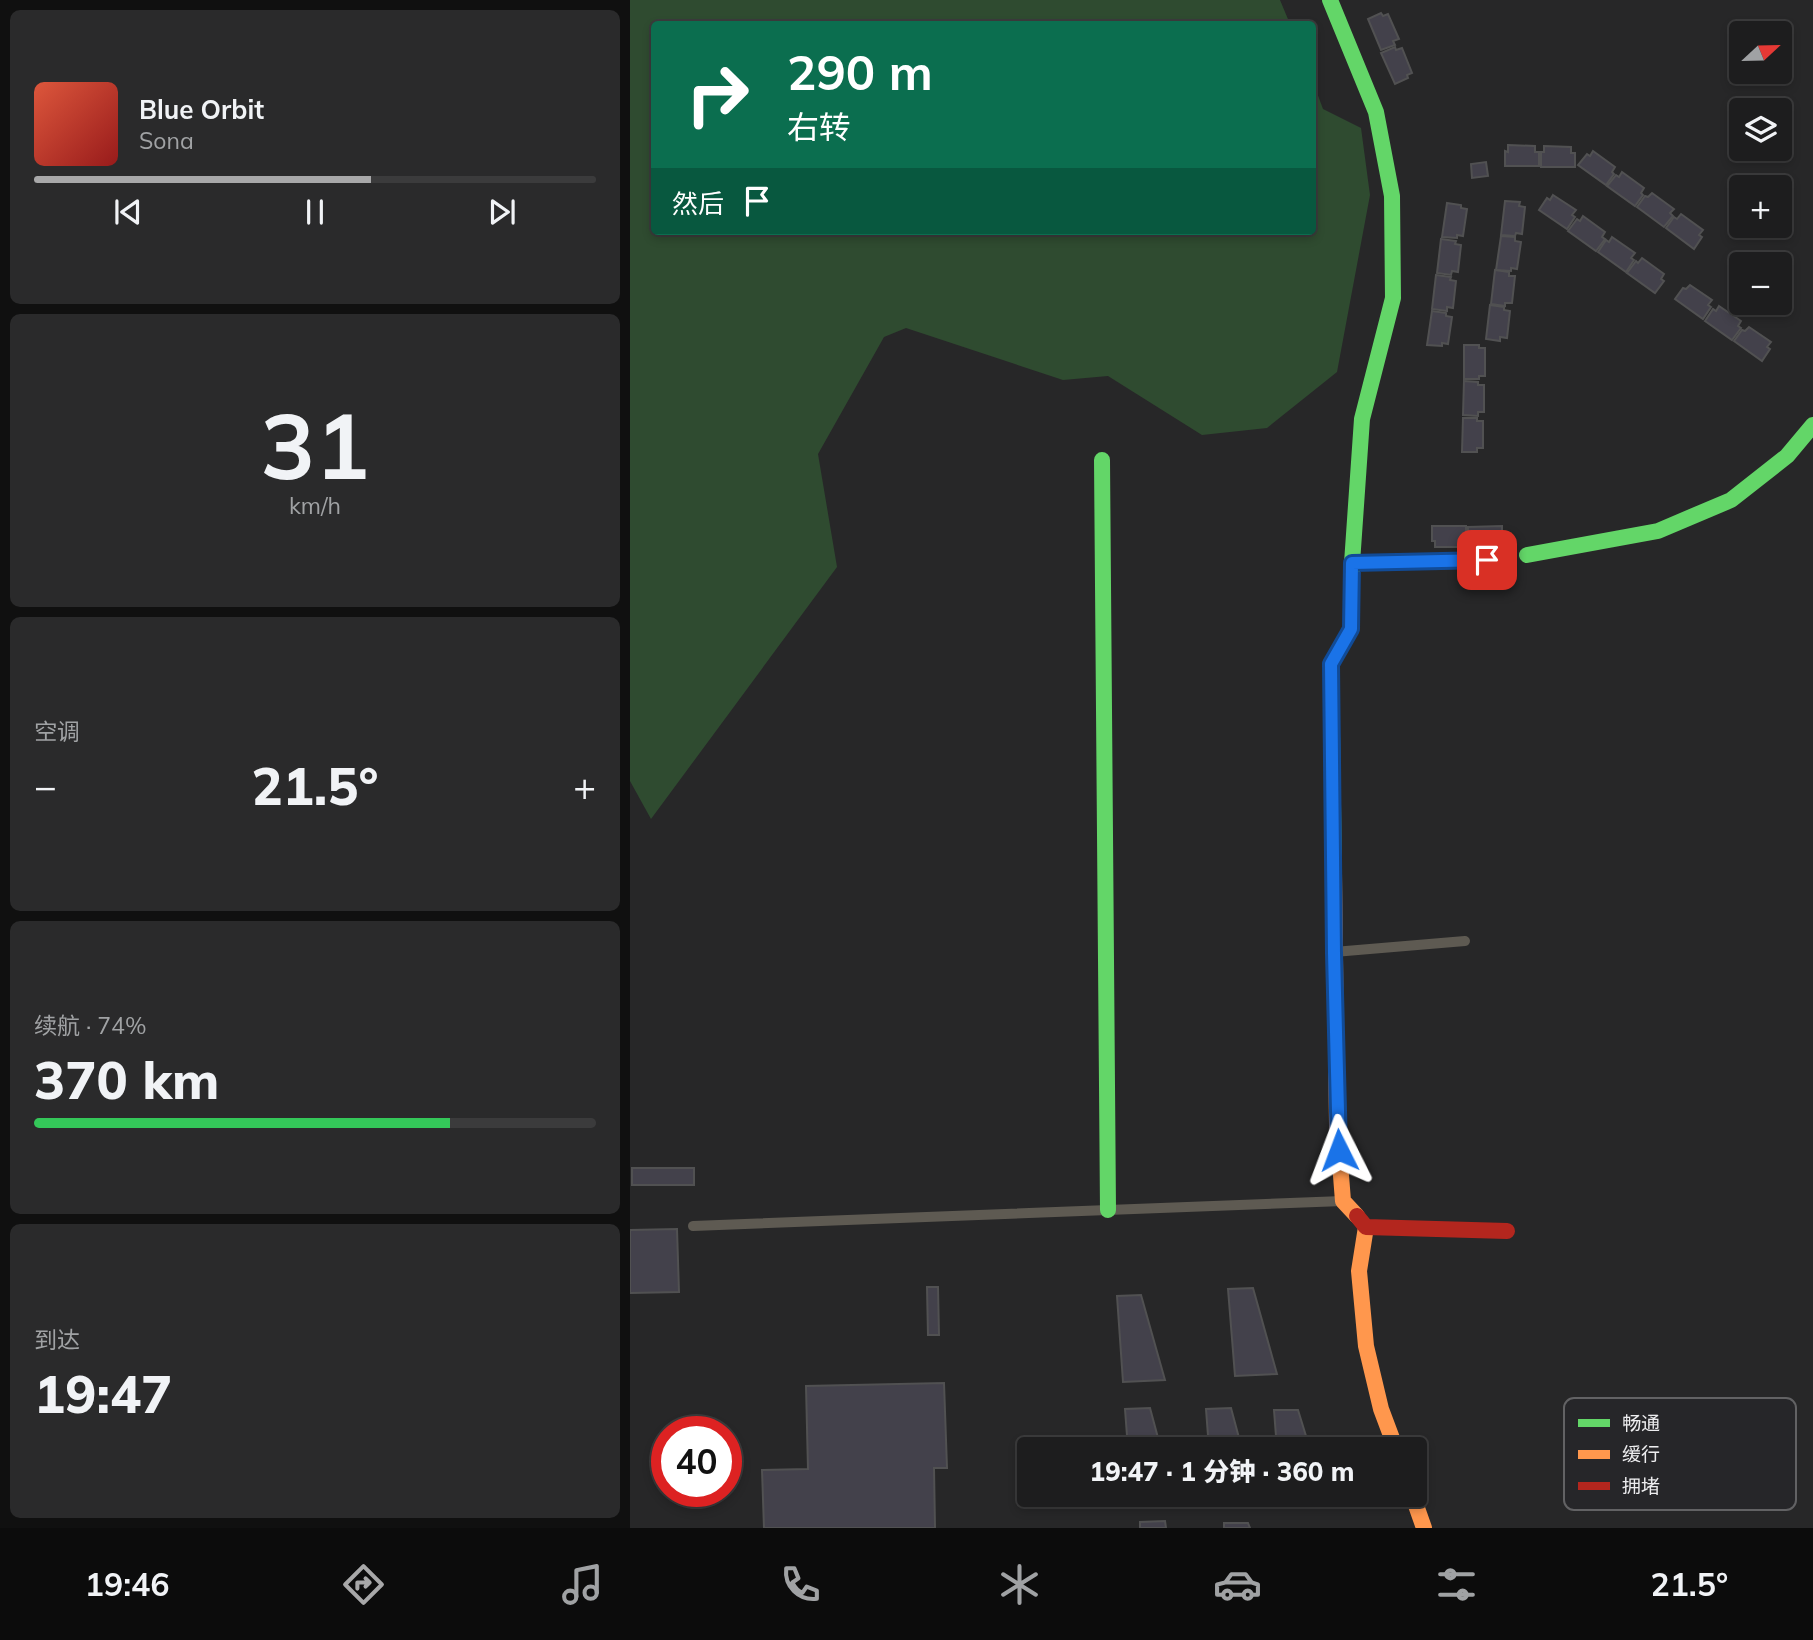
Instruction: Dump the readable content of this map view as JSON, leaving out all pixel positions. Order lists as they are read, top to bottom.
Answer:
{
  "legend": ["畅通", "缓行", "拥堵"],
  "north": "right",
  "page": {
    "map_buttons": ["+", "−"],
    "turn": ["290 m", "右转"],
    "song": ["Blue Orbit", "Sona"],
    "then": "然后",
    "tile": [
      ["31", "km/h"],
      "空调",
      ["续航 · 74%", "370 km"],
      ["到达", "19:47"]
    ],
    "heat": ["−", "21.5°", "+"],
    "limit": "40",
    "trip": "19:47 · 1 分钟 · 360 m",
    "tabs": ["19:46", "21.5°"]
  }
}
